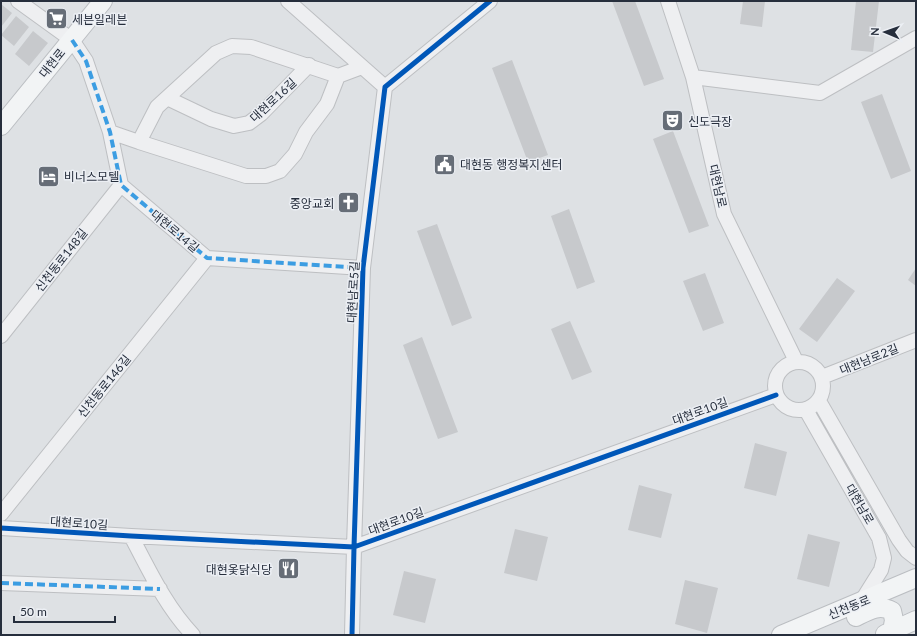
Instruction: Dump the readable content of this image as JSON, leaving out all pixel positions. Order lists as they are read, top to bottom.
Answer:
{
  "streets": {
    "main road": ["대현로", "신천동로"],
    "street": [
      "대현로16길",
      "대현남로",
      "대현로14길",
      "신천동로148길",
      "대현남로5길",
      "대현남로2길",
      "신천동로146길",
      "대현로10길"
    ]
  },
  "crossings": [
    ["대현남로", "대현남로2길"],
    ["대현남로", "대현로10길"],
    ["대현남로", "신천동로"],
    ["대현로14길", "신천동로148길"],
    ["대현로14길", "대현남로5길"],
    ["대현로14길", "신천동로146길"],
    ["대현남로5길", "대현로10길"],
    ["대현남로2길", "대현로10길"]
  ],
  "places": {
    "supermarket": ["세븐일레븐"],
    "theatre": ["신도극장"],
    "public building": ["대현동 행정복지센터"],
    "hotel": ["비너스모텔"],
    "church": ["중앙교회"],
    "restaurant": ["대현옻닭식당"]
  },
  "scale_bar": "50 m",
  "north": "left"
}
